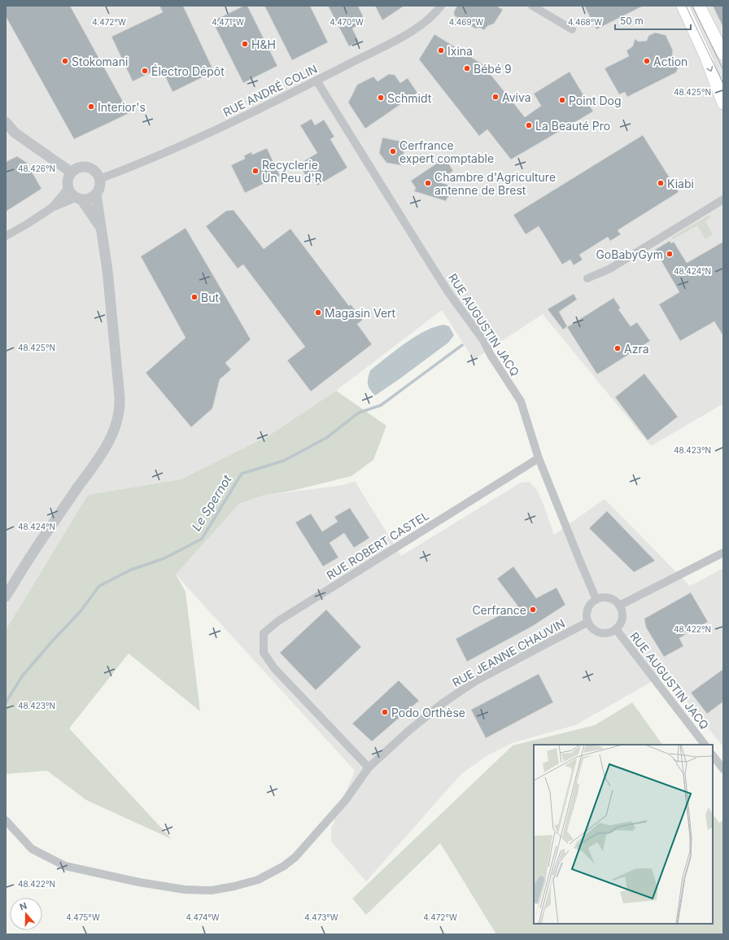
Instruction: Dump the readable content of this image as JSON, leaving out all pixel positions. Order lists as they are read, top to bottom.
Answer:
{
  "streets": {
    "street": [
      "RUE ANDRÉ COLIN",
      "RUE AUGUSTIN JACQ",
      "RUE ROBERT CASTEL",
      "RUE JEANNE CHAUVIN"
    ]
  },
  "crossings": [
    ["RUE ANDRÉ COLIN", "RUE AUGUSTIN JACQ"],
    ["RUE AUGUSTIN JACQ", "RUE ROBERT CASTEL"],
    ["RUE AUGUSTIN JACQ", "RUE JEANNE CHAUVIN"],
    ["RUE ROBERT CASTEL", "RUE JEANNE CHAUVIN"]
  ],
  "water": ["Le Spernot"],
  "places": [
    "H&H",
    "Ixina",
    "Stokomani",
    "Action",
    "Bébé 9",
    "Électro Dépôt",
    "Aviva",
    "Schmidt",
    "Point Dog",
    "Interior's",
    "La Beauté Pro",
    "Cerfrance expert comptable",
    "Recyclerie Un Peu d'R",
    "Chambre d'Agriculture antenne de Brest",
    "Kiabi",
    "GoBabyGym",
    "But",
    "Magasin Vert",
    "Azra",
    "Cerfrance",
    "Podo Orthèse"
  ],
  "scale_bar": "50 m",
  "north": "top",
  "coordinates": [
    "4.472°W",
    "4.471°W",
    "4.470°W",
    "4.469°W",
    "4.468°W",
    "48.425°N",
    "48.426°N",
    "48.424°N",
    "48.423°N",
    "48.422°N",
    "4.475°W",
    "4.474°W",
    "4.473°W"
  ]
}
